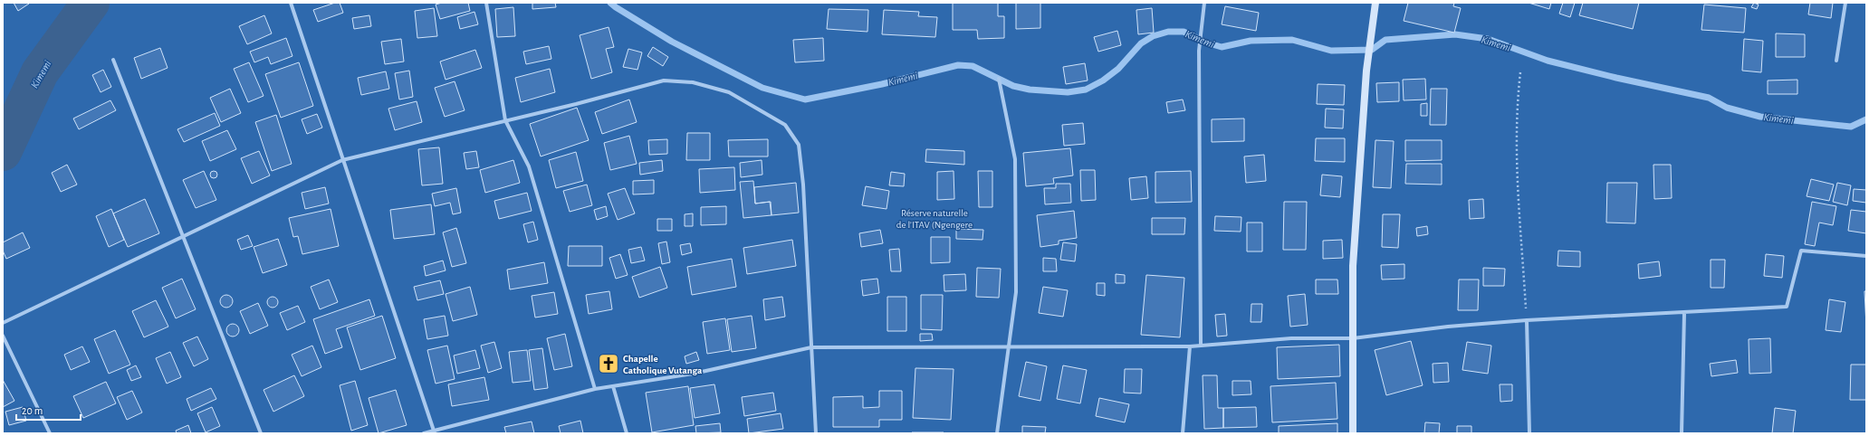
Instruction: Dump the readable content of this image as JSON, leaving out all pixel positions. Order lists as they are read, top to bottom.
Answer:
{
  "water": ["Kimemi"],
  "parks": ["Réserve naturelle de l'ITAV (Ngengere"],
  "places": {
    "church": ["Chapelle Catholique Vutanga"]
  },
  "scale_bar": "20 m"
}
